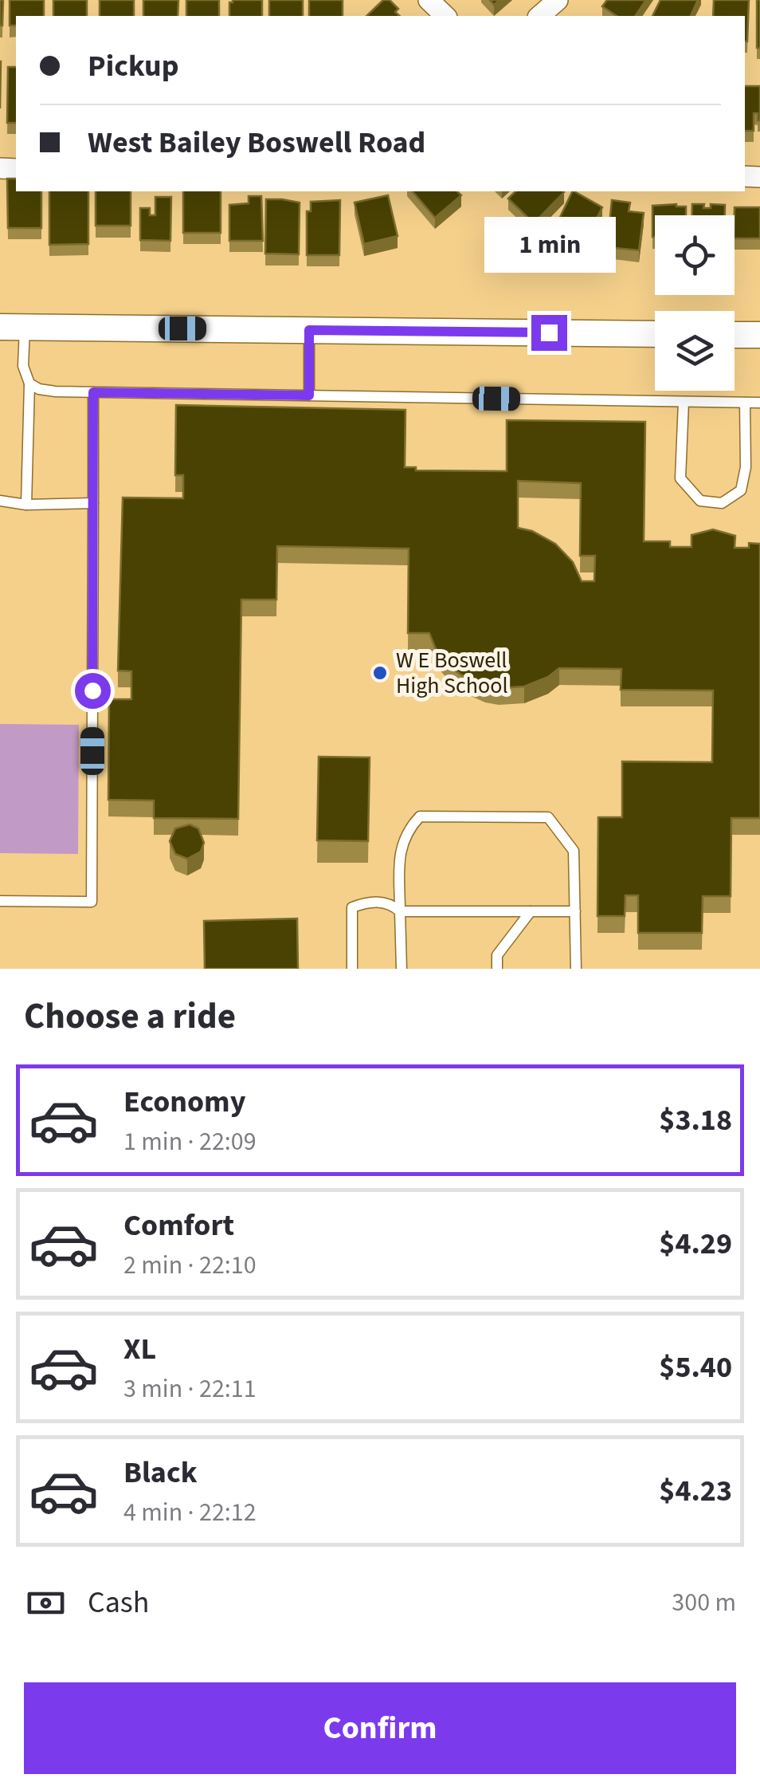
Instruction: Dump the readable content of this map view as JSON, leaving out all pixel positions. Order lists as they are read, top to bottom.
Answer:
{
  "places": ["W E Boswell High School"],
  "page": {
    "banner": ["Pickup", "West Bailey Boswell Road"],
    "bubble": "1 min",
    "heading": "Choose a ride",
    "list": [
      {
        "name": "Economy",
        "note": "1 min · 22:09",
        "value": "$3.18"
      },
      {
        "name": "Comfort",
        "note": "2 min · 22:10",
        "value": "$4.29"
      },
      {
        "name": "XL",
        "note": "3 min · 22:11",
        "value": "$5.40"
      },
      {
        "name": "Black",
        "note": "4 min · 22:12",
        "value": "$4.23"
      }
    ],
    "pay": ["Cash", "300 m"],
    "buttons": "Confirm"
  }
}
